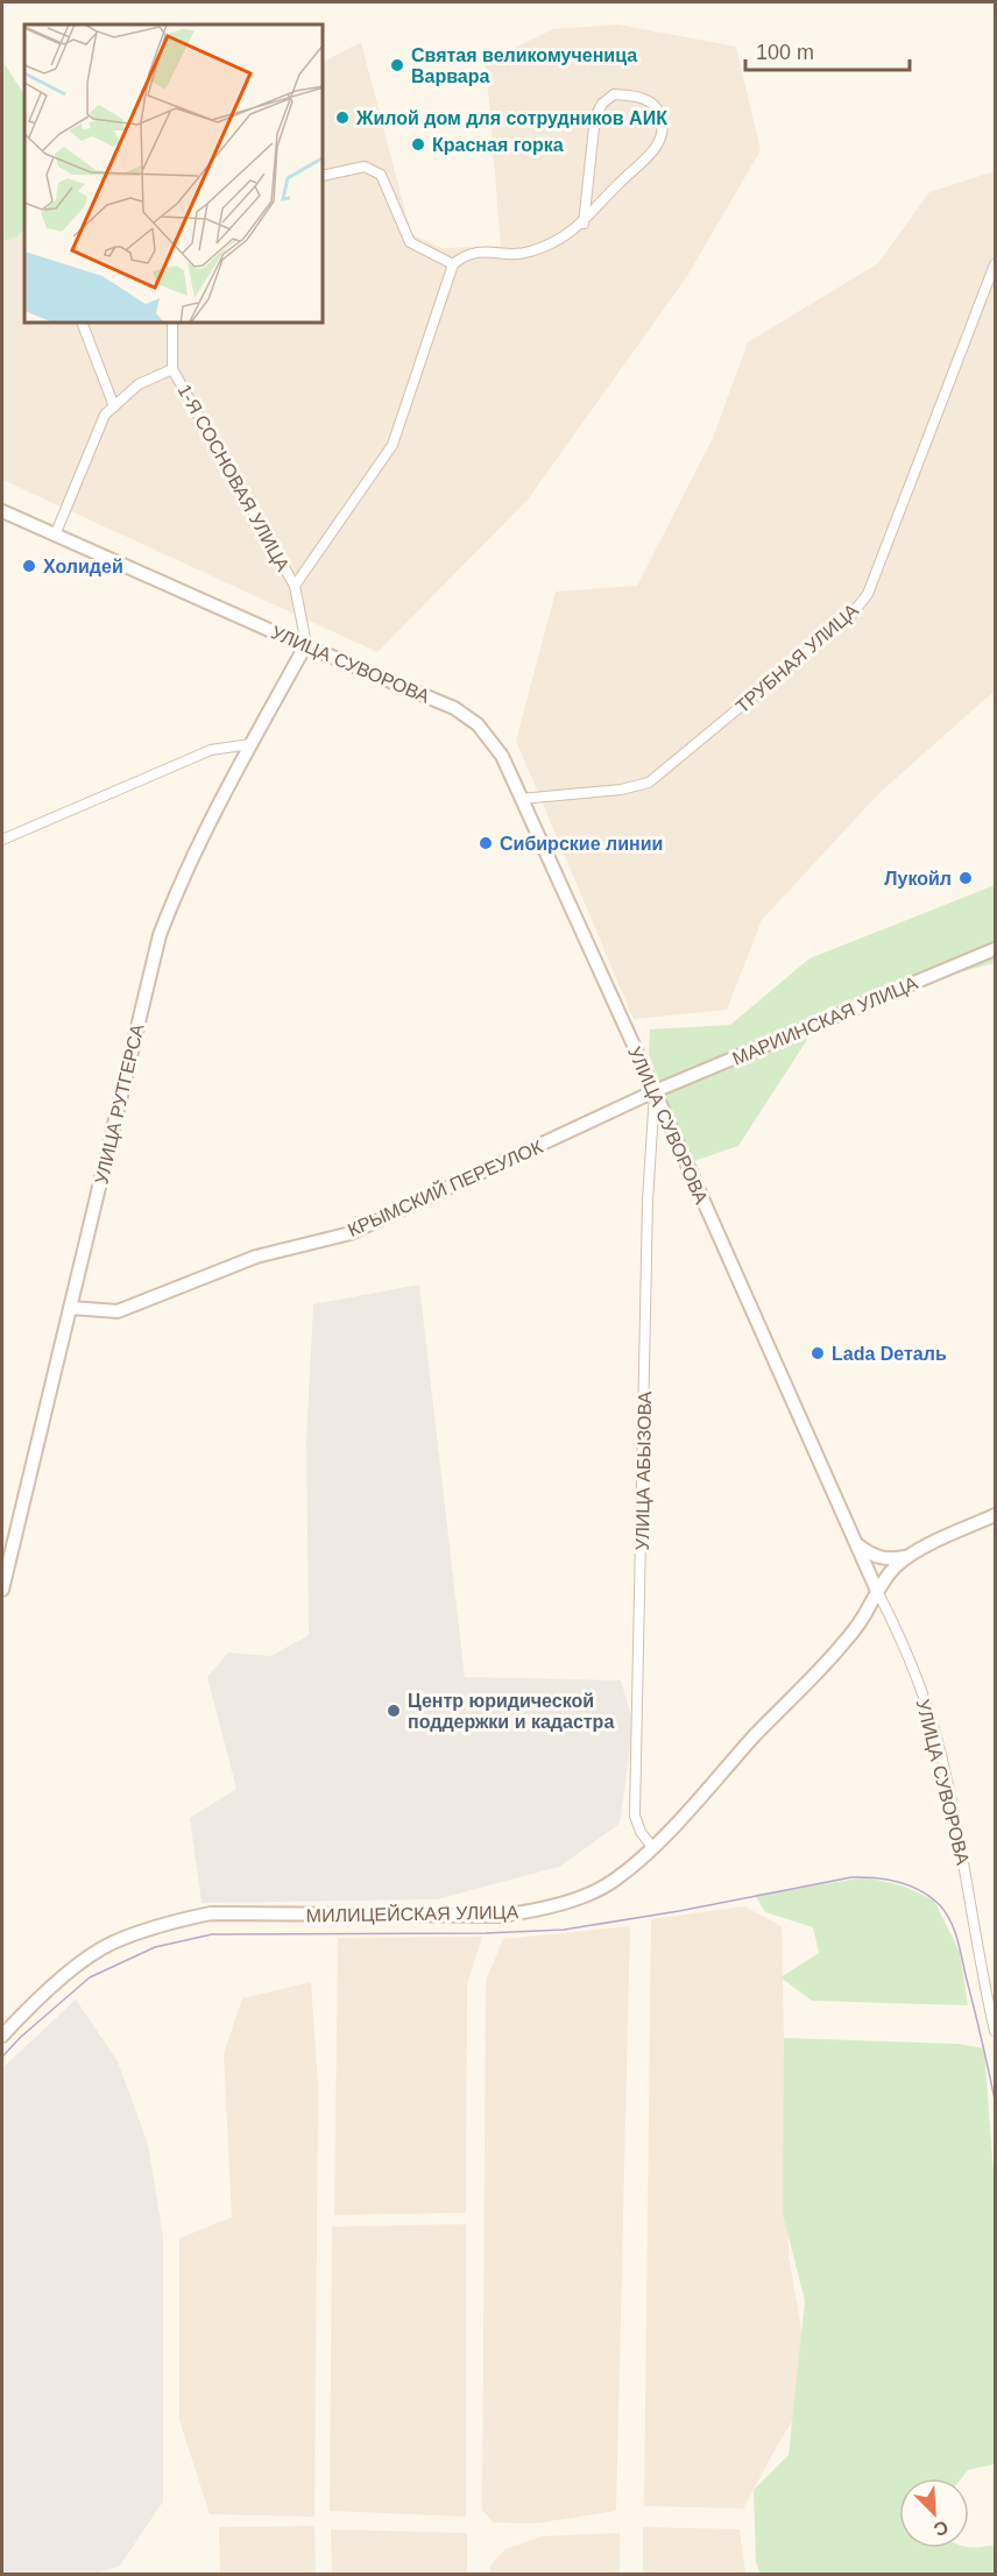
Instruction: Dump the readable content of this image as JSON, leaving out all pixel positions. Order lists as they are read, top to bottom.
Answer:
{
  "streets": {
    "main road": [
      "УЛИЦА СУВОРОВА",
      "МАРИИНСКАЯ УЛИЦА",
      "УЛИЦА РУТГЕРСА",
      "КРЫМСКИЙ ПЕРЕУЛОК",
      "МИЛИЦЕЙСКАЯ УЛИЦА"
    ],
    "street": ["1-Я СОСНОВАЯ УЛИЦА", "ТРУБНАЯ УЛИЦА", "УЛИЦА АБЫЗОВА"]
  },
  "crossings": [
    ["1-Я СОСНОВАЯ УЛИЦА", "УЛИЦА СУВОРОВА"],
    ["1-Я СОСНОВАЯ УЛИЦА", "УЛИЦА РУТГЕРСА"],
    ["ТРУБНАЯ УЛИЦА", "УЛИЦА СУВОРОВА"],
    ["УЛИЦА СУВОРОВА", "МАРИИНСКАЯ УЛИЦА"],
    ["УЛИЦА СУВОРОВА", "УЛИЦА РУТГЕРСА"],
    ["УЛИЦА СУВОРОВА", "КРЫМСКИЙ ПЕРЕУЛОК"],
    ["УЛИЦА СУВОРОВА", "УЛИЦА АБЫЗОВА"],
    ["УЛИЦА СУВОРОВА", "МИЛИЦЕЙСКАЯ УЛИЦА"],
    ["МАРИИНСКАЯ УЛИЦА", "КРЫМСКИЙ ПЕРЕУЛОК"],
    ["МАРИИНСКАЯ УЛИЦА", "УЛИЦА АБЫЗОВА"],
    ["УЛИЦА РУТГЕРСА", "КРЫМСКИЙ ПЕРЕУЛОК"],
    ["КРЫМСКИЙ ПЕРЕУЛОК", "УЛИЦА АБЫЗОВА"],
    ["УЛИЦА АБЫЗОВА", "МИЛИЦЕЙСКАЯ УЛИЦА"]
  ],
  "places": [
    "Святая великомученица Варвара",
    "Жилой дом для сотрудников АИК",
    "Красная горка",
    "Холидей",
    "Сибирские линии",
    "Лукойл",
    "Lada Dеталь",
    "Центр юридической поддержки и кадастра"
  ],
  "scale_bar": "100 m",
  "north": "bottom right"
}
